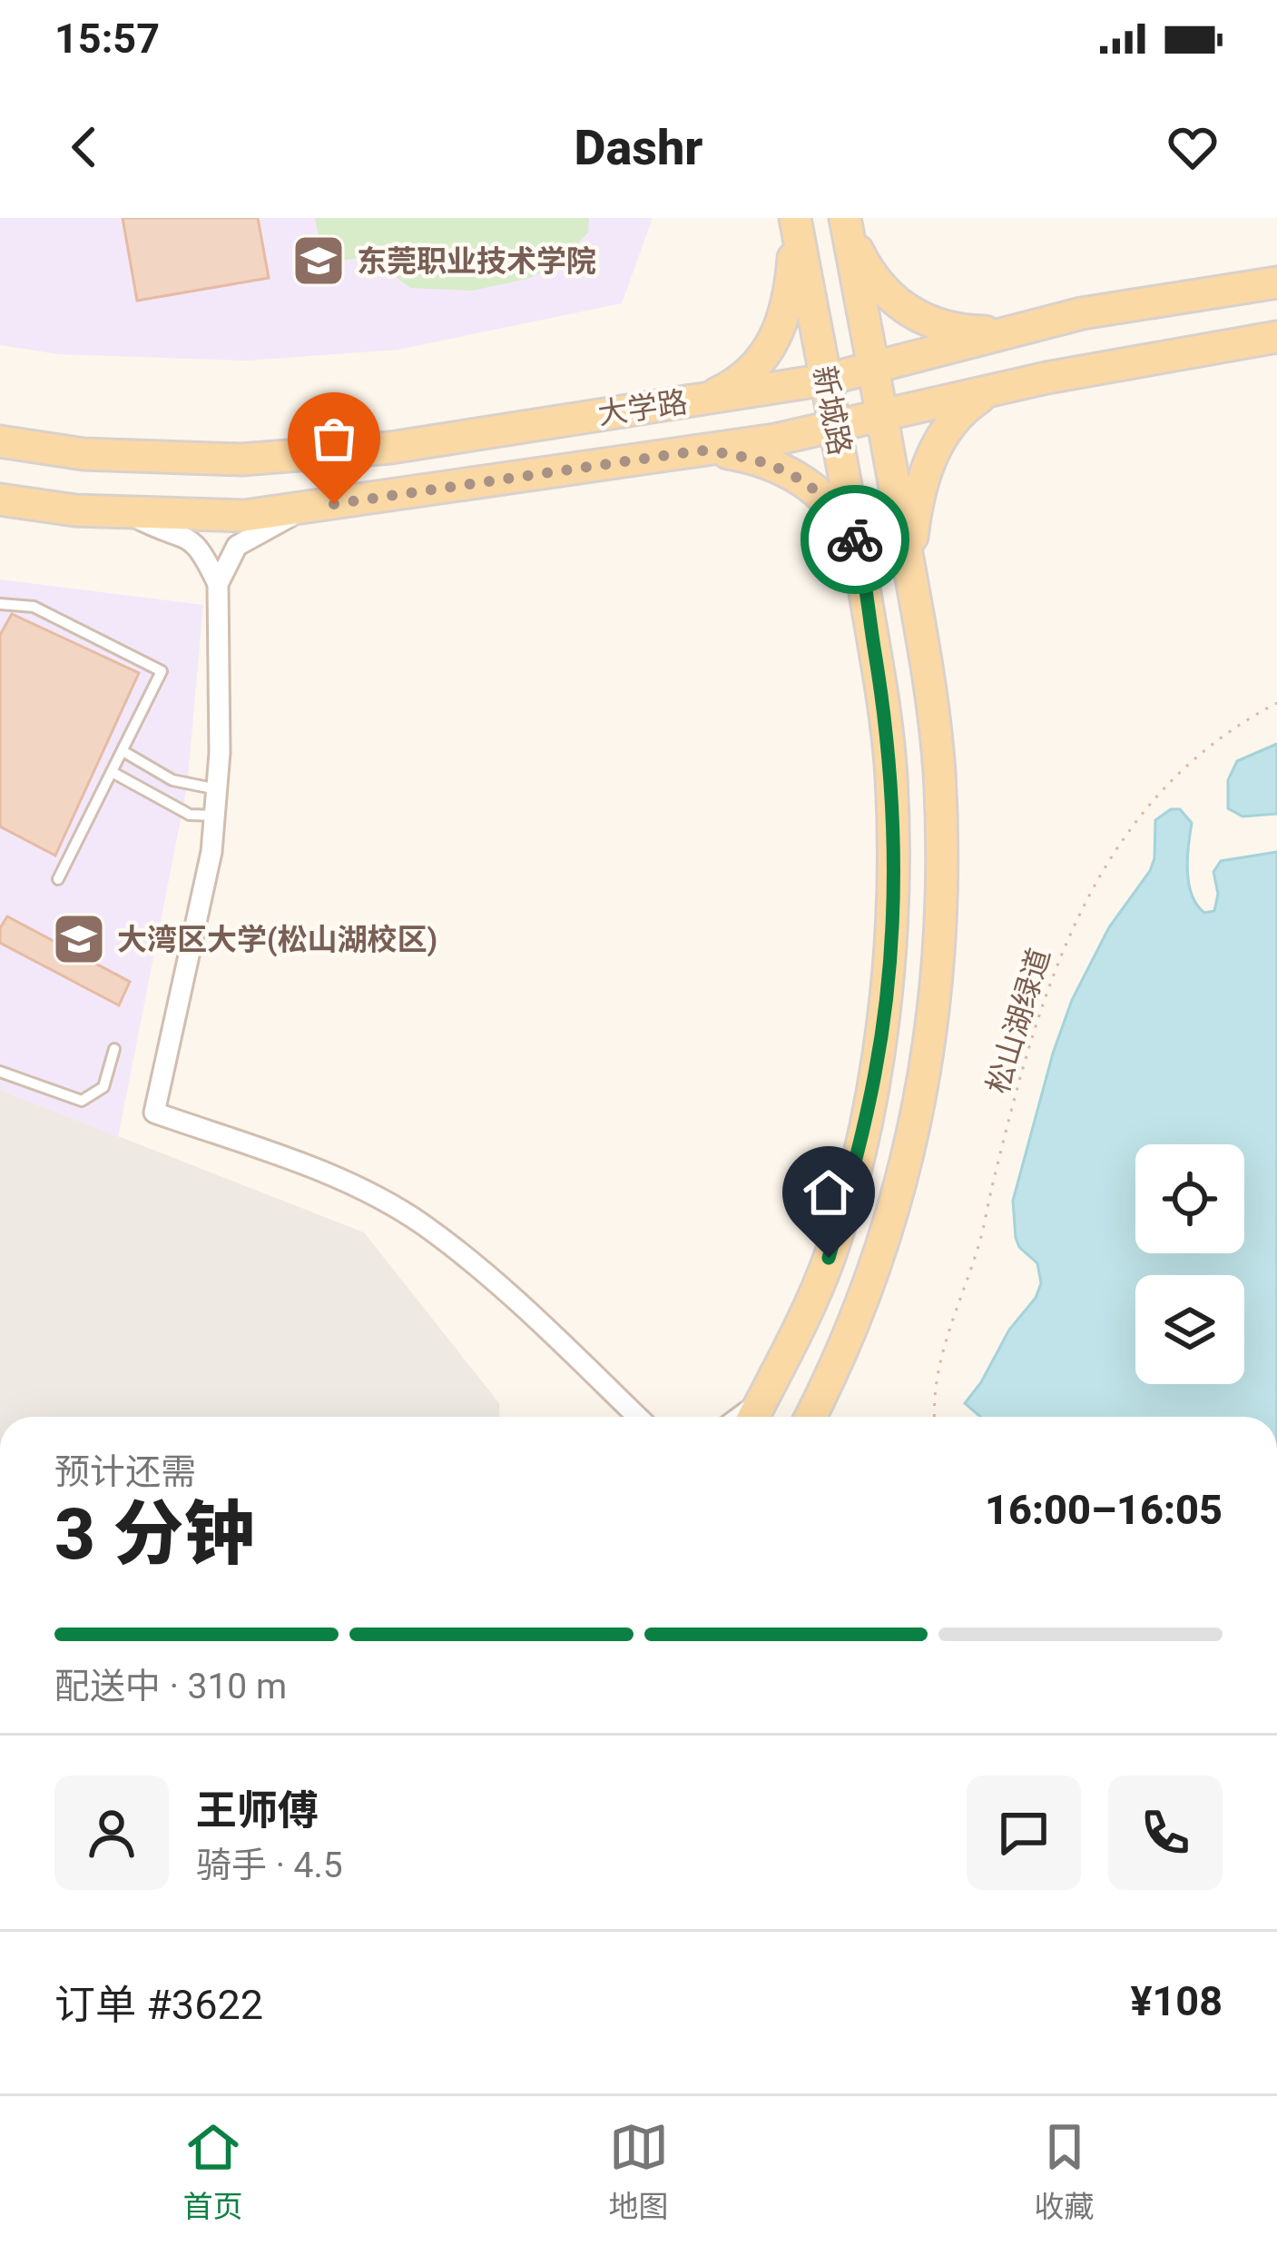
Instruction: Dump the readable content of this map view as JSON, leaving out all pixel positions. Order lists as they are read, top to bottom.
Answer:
{
  "streets": {
    "main road": ["大学路", "新城路"],
    "path": ["松山湖绿道"]
  },
  "crossings": [
    ["大学路", "新城路"]
  ],
  "places": {
    "school or university": ["东莞职业技术学院", "大湾区大学(松山湖校区)"]
  },
  "page": {
    "status": "15:57",
    "header": "Dashr",
    "heading": ["3 分钟", "预计还需", "16:00–16:05"],
    "panel": [
      "王师傅",
      "骑手 · 4.5",
      "订单 #3622",
      "¥108"
    ],
    "bar": "配送中 · 310 m",
    "tabs": ["首页", "地图", "收藏"]
  }
}
